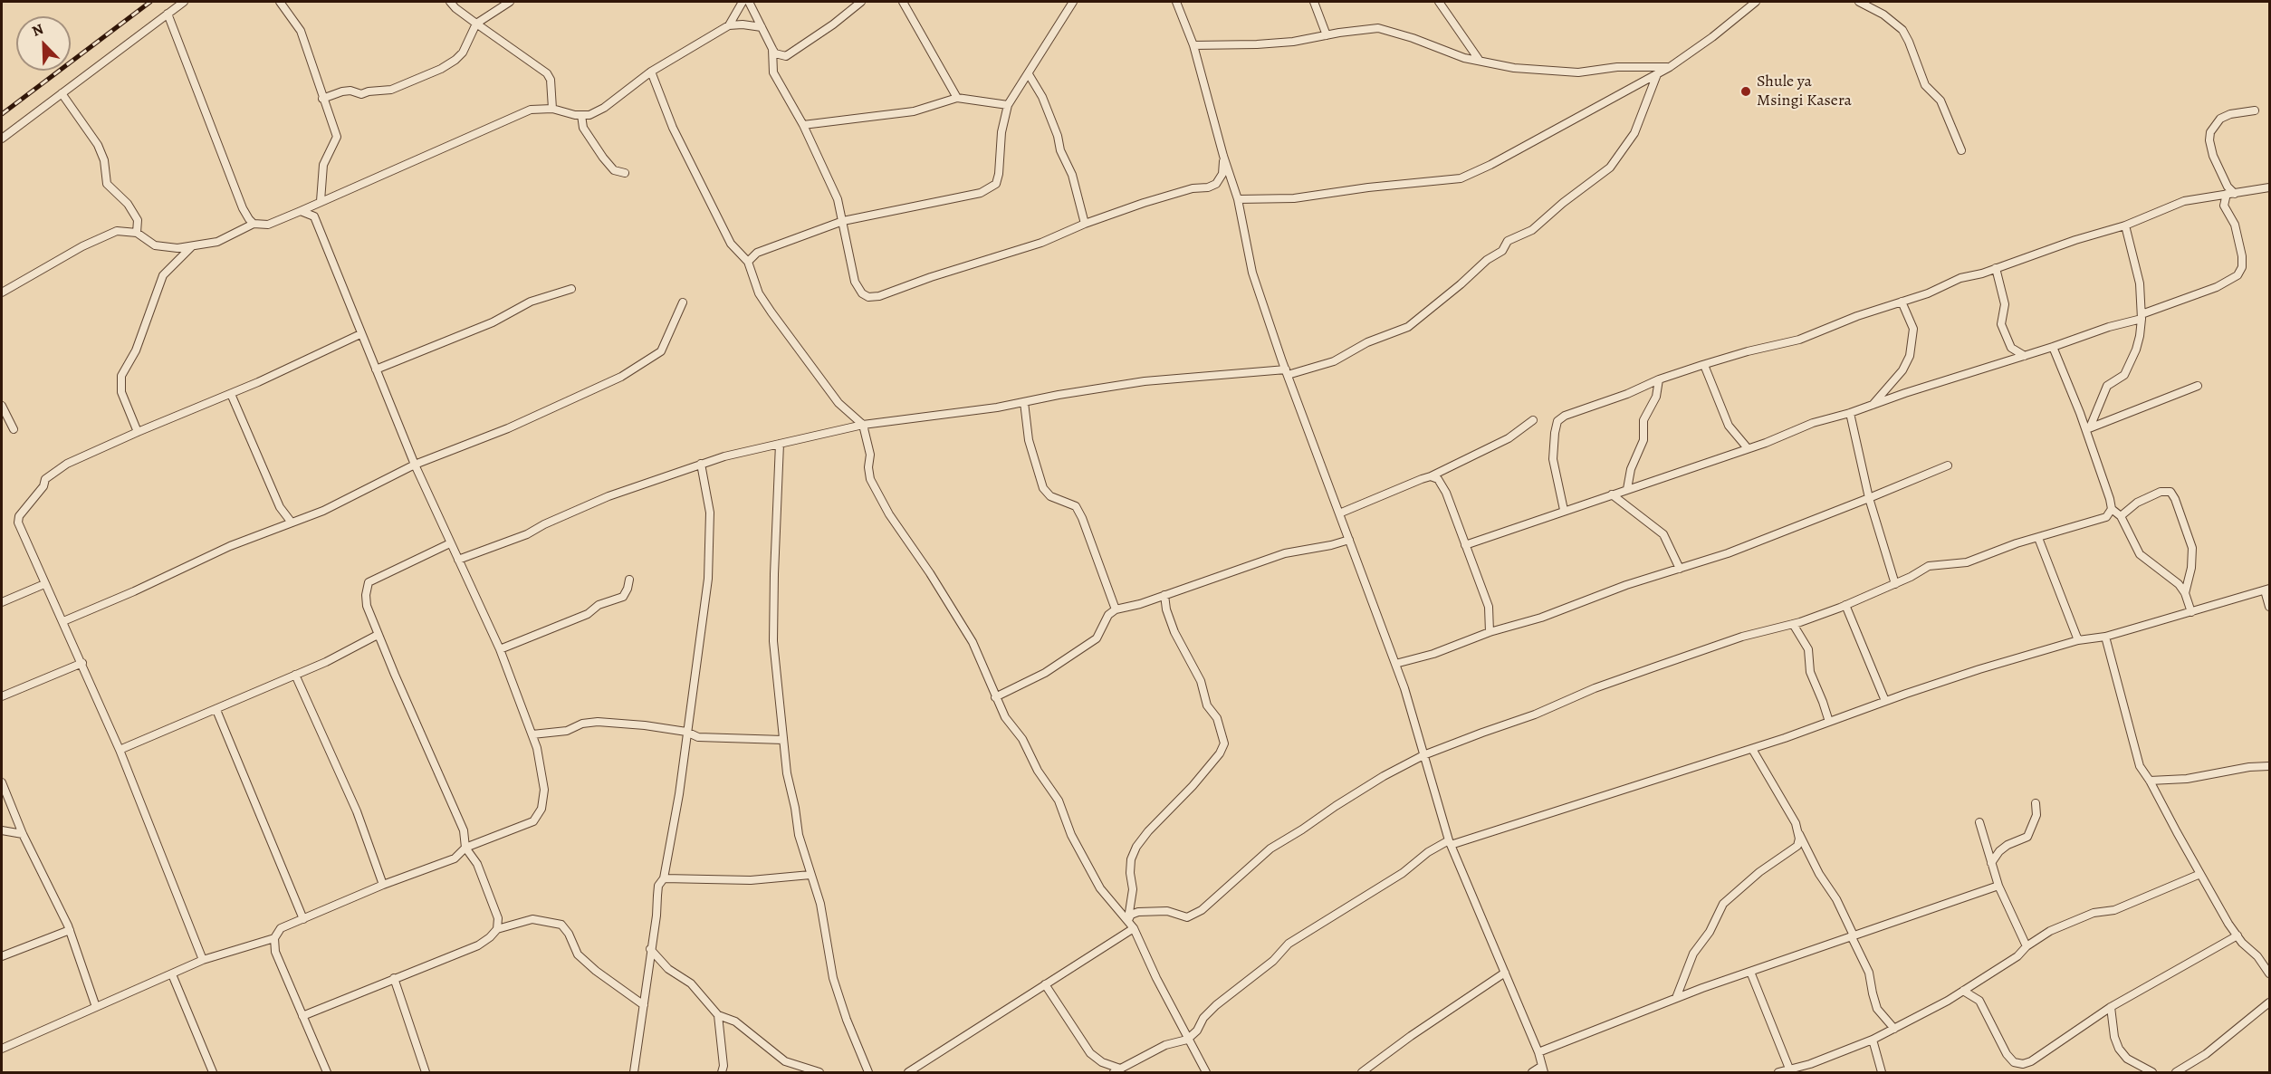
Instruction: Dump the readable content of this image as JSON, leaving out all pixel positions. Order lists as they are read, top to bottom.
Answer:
{
  "places": ["Shule ya Msingi Kasera"],
  "north": "top left"
}
